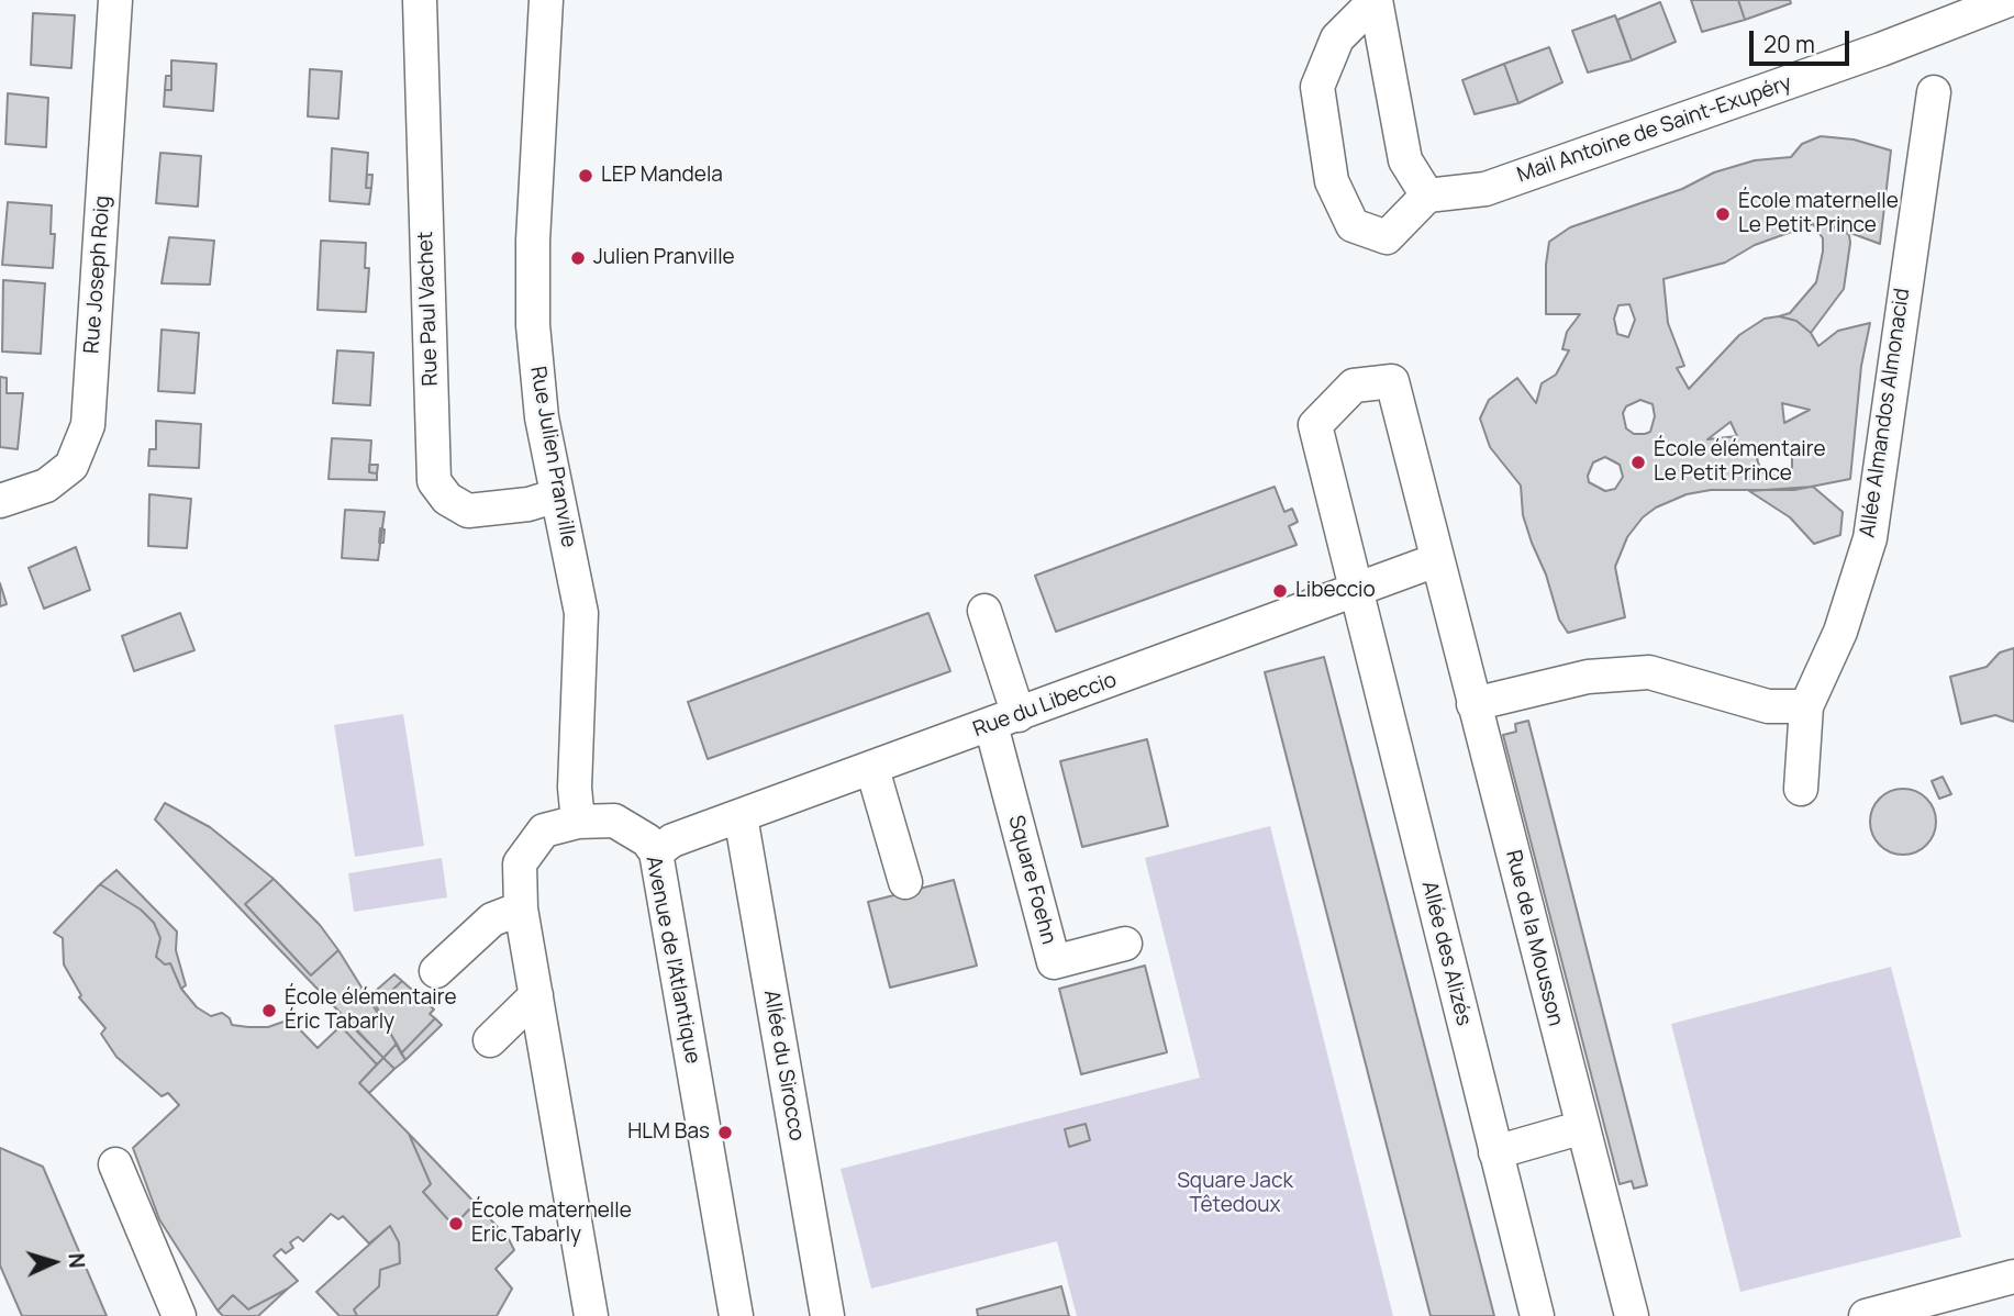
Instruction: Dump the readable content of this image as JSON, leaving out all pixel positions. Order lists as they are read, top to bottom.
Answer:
{
  "streets": {
    "street": [
      "Mail Antoine de Saint-Exupéry",
      "Rue Joseph Roig",
      "Rue Paul Vachet",
      "Allée Almandos Almonacid",
      "Rue Julien Pranville",
      "Rue du Libeccio",
      "Square Foehn",
      "Rue de la Mousson",
      "Allée des Alizés",
      "Avenue de l'Atlantique",
      "Allée du Sirocco"
    ]
  },
  "crossings": [
    ["Rue Paul Vachet", "Rue Julien Pranville"],
    ["Rue Julien Pranville", "Avenue de l'Atlantique"],
    ["Rue du Libeccio", "Square Foehn"],
    ["Rue du Libeccio", "Rue de la Mousson"],
    ["Rue du Libeccio", "Allée des Alizés"],
    ["Rue du Libeccio", "Avenue de l'Atlantique"],
    ["Rue du Libeccio", "Allée du Sirocco"],
    ["Rue de la Mousson", "Allée des Alizés"]
  ],
  "parks": ["Square Jack Têtedoux"],
  "places": [
    "LEP Mandela",
    "École maternelle Le Petit Prince",
    "Julien Pranville",
    "École élémentaire Le Petit Prince",
    "Libeccio",
    "École élémentaire Éric Tabarly",
    "HLM Bas",
    "École maternelle Eric Tabarly"
  ],
  "scale_bar": "20 m",
  "north": "right"
}
